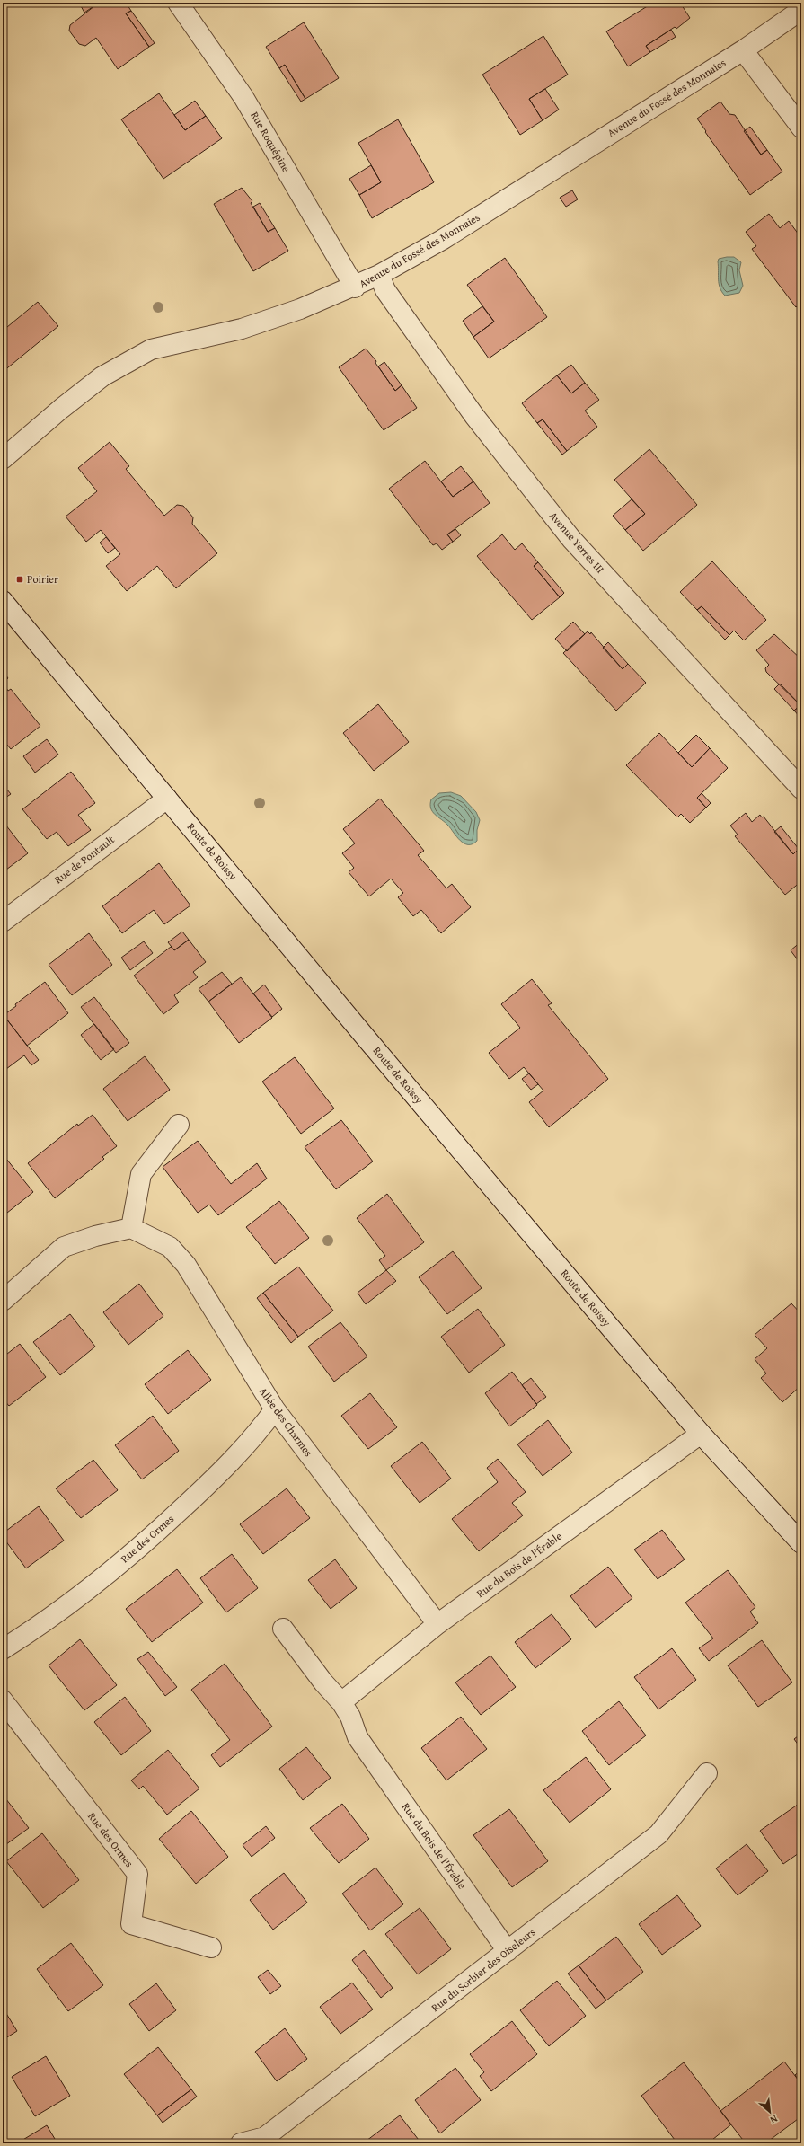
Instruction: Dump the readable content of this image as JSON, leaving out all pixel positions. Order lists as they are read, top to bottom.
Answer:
{
  "streets": {
    "street": [
      "Avenue du Fossé des Monnaies",
      "Rue Roquépine",
      "Avenue Yerres III",
      "Route de Roissy",
      "Rue de Pontault",
      "Allée des Charmes",
      "Rue des Ormes",
      "Rue du Bois de l'Érable",
      "Rue du Sorbier des Oiseleurs"
    ]
  },
  "crossings": [
    ["Avenue du Fossé des Monnaies", "Rue Roquépine"],
    ["Avenue du Fossé des Monnaies", "Avenue Yerres III"],
    ["Route de Roissy", "Rue de Pontault"],
    ["Route de Roissy", "Rue du Bois de l'Érable"],
    ["Allée des Charmes", "Rue des Ormes"],
    ["Allée des Charmes", "Rue du Bois de l'Érable"],
    ["Rue du Bois de l'Érable", "Rue du Sorbier des Oiseleurs"]
  ],
  "places": {
    "transit": ["Poirier"]
  },
  "north": "bottom right"
}
